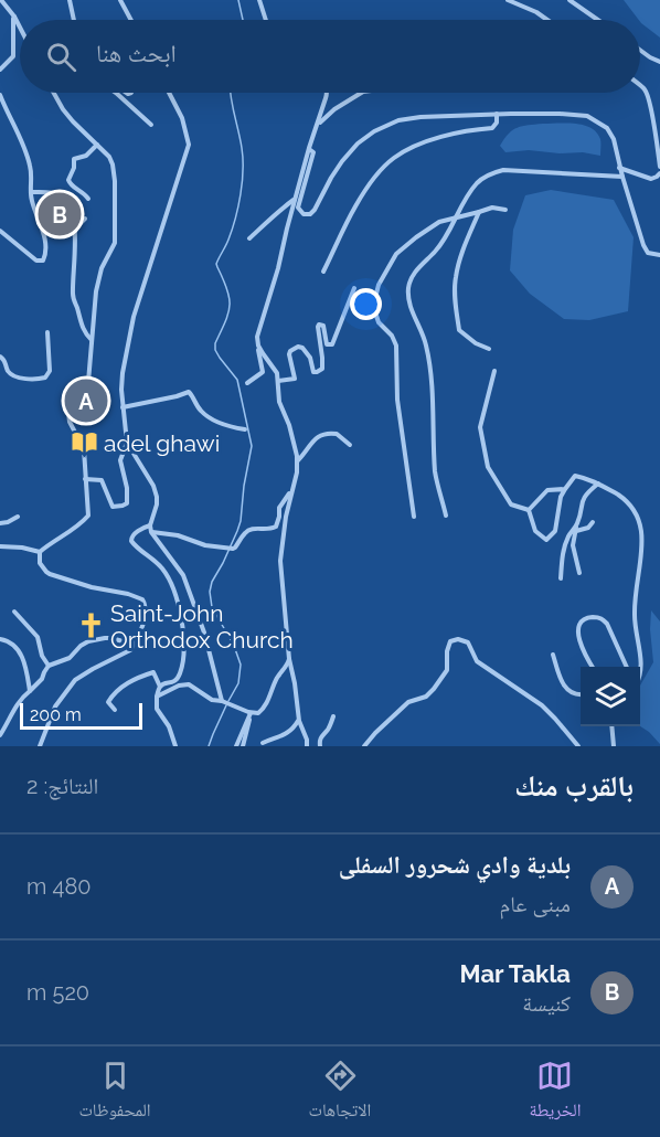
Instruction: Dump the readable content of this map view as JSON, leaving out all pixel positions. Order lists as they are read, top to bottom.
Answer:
{
  "places": {
    "library": ["adel ghawi"],
    "church": ["Saint-John Orthodox Church"]
  },
  "scale_bar": "200 m",
  "page": {
    "search": "ابحث هنا",
    "pins": ["B", "A"],
    "scale": "200 m",
    "heading": ["بالقرب منك", "النتائج: 2"],
    "list": [
      {
        "mark": "A",
        "name": "بلدية وادي شحرور السفلى",
        "note": "مبنى عام",
        "value": "480 m"
      },
      {
        "mark": "B",
        "name": "Mar Takla",
        "note": "كنيسة",
        "value": "520 m"
      }
    ],
    "nav": ["الخريطة", "الاتجاهات", "المحفوظات"]
  }
}
